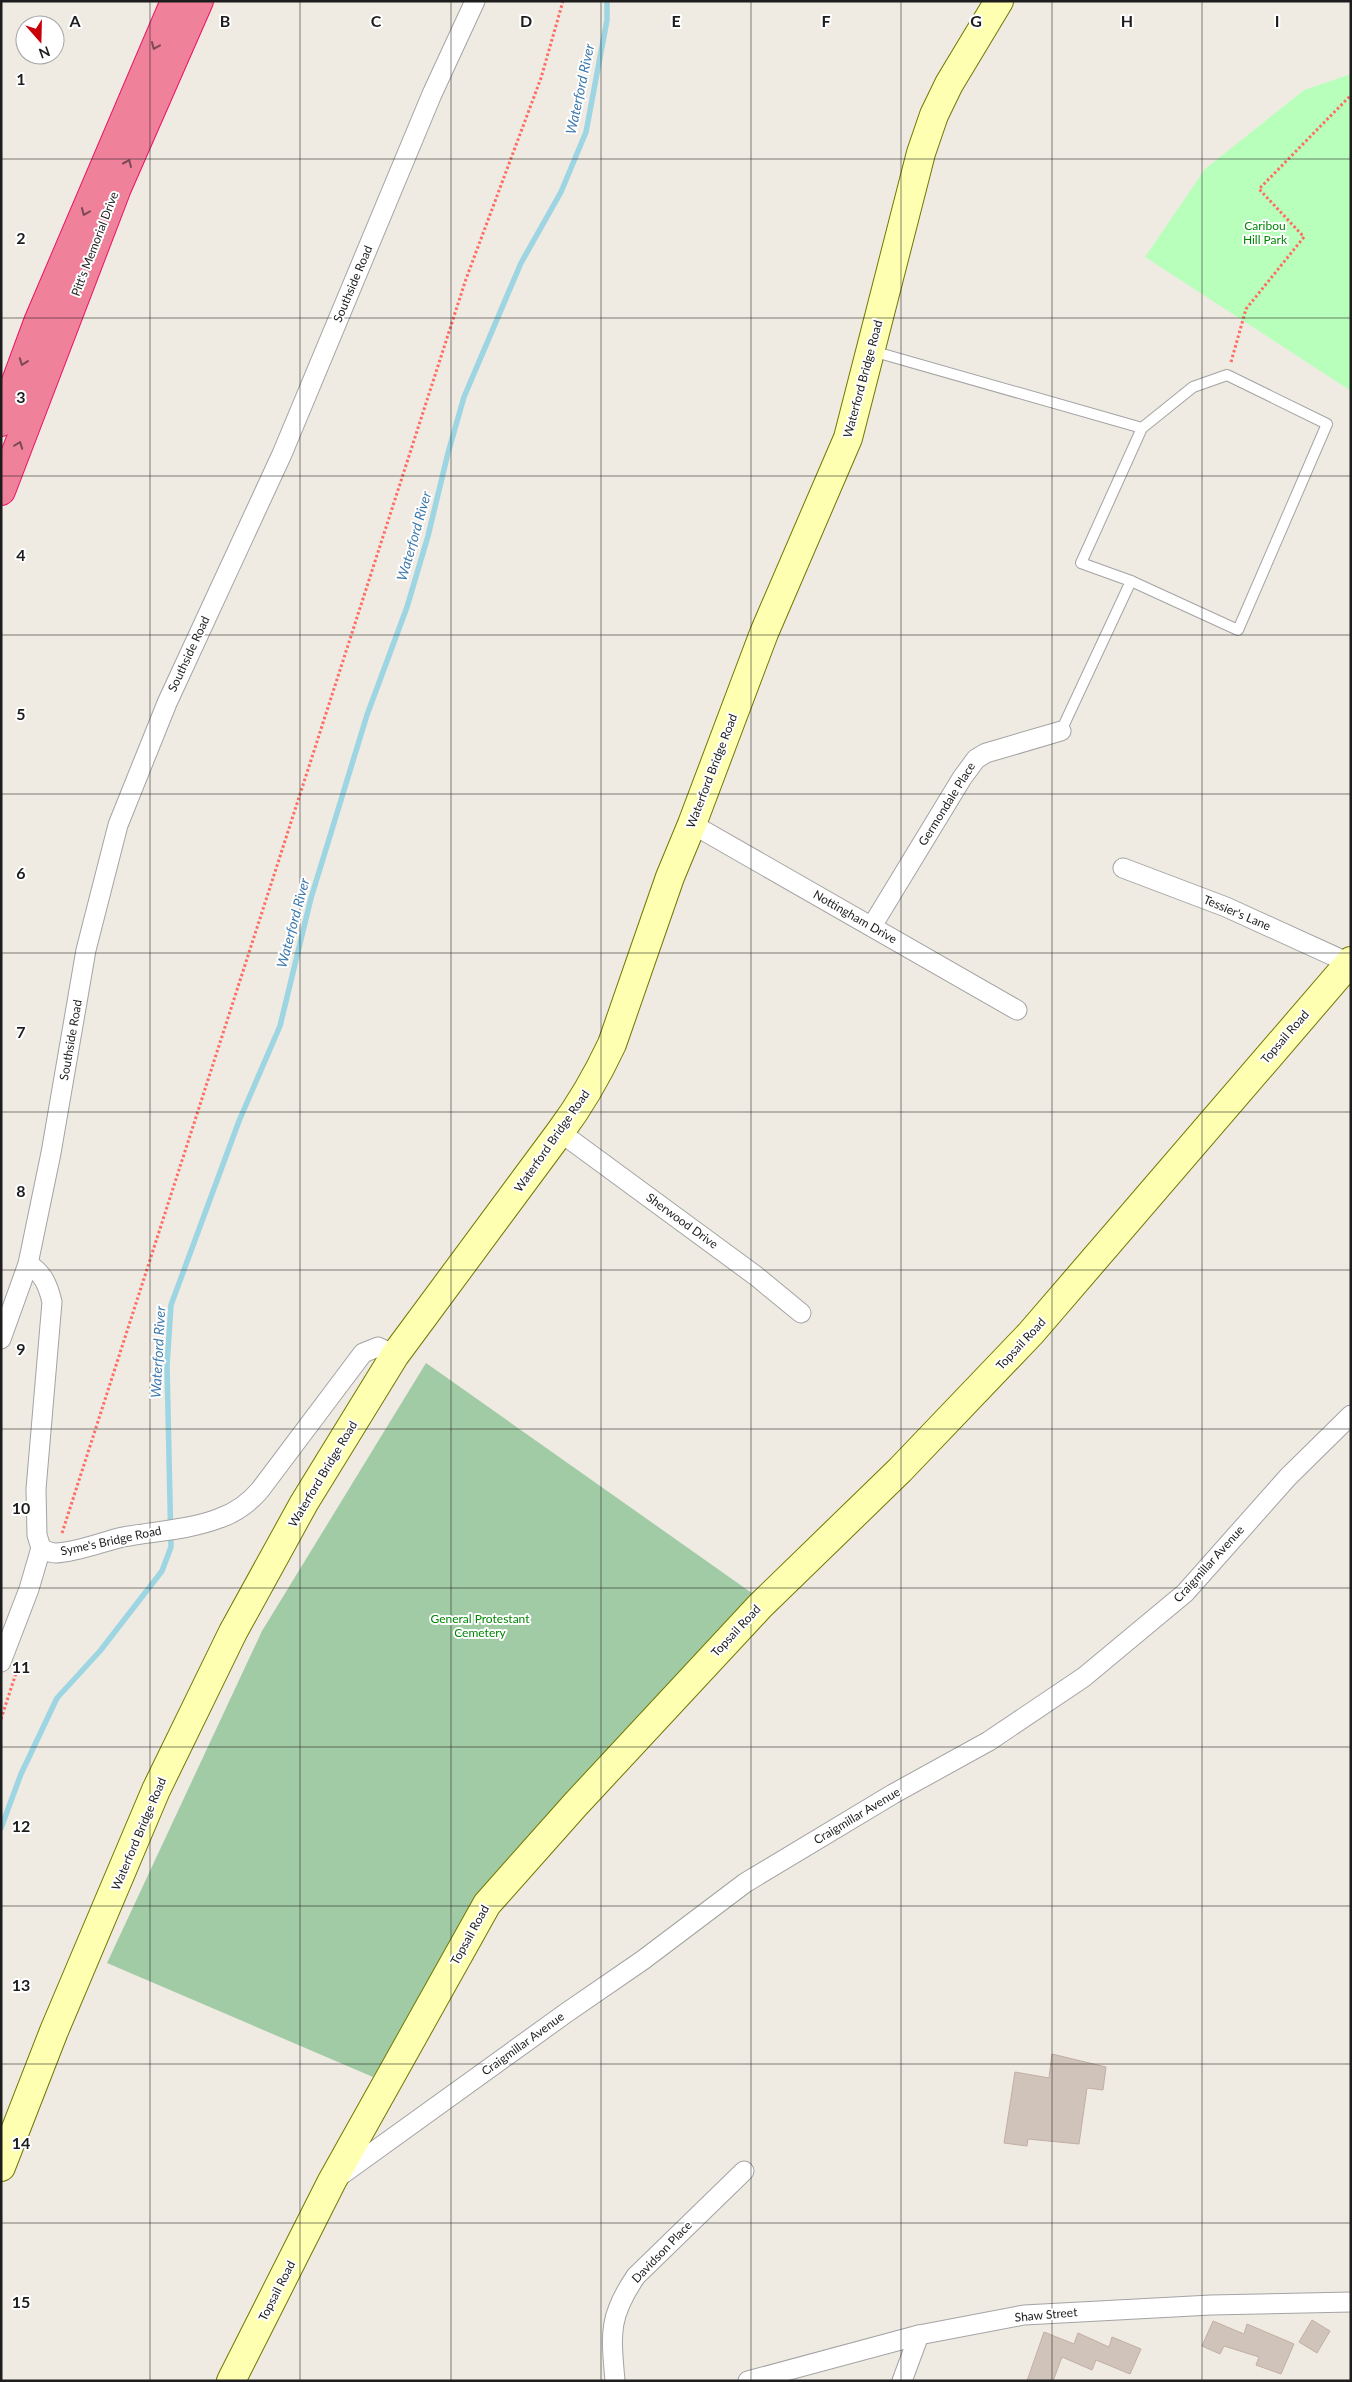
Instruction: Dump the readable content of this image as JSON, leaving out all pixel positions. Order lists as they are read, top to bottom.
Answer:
{
  "streets": {
    "highway": ["Pitt's Memorial Drive"],
    "main road": ["Waterford Bridge Road", "Topsail Road"],
    "street": [
      "Southside Road",
      "Germondale Place",
      "Tessier's Lane",
      "Nottingham Drive",
      "Sherwood Drive",
      "Syme's Bridge Road",
      "Craigmillar Avenue",
      "Davidson Place",
      "Shaw Street"
    ]
  },
  "crossings": [
    ["Southside Road", "Syme's Bridge Road"],
    ["Waterford Bridge Road", "Nottingham Drive"],
    ["Waterford Bridge Road", "Sherwood Drive"],
    ["Waterford Bridge Road", "Syme's Bridge Road"],
    ["Germondale Place", "Nottingham Drive"],
    ["Tessier's Lane", "Topsail Road"],
    ["Topsail Road", "Craigmillar Avenue"]
  ],
  "water": ["Waterford River"],
  "parks": ["Caribou Hill Park", "General Protestant Cemetery"],
  "north": "bottom",
  "grid": {
    "columns": [
      "A",
      "B",
      "C",
      "D",
      "E",
      "F",
      "G",
      "H",
      "I"
    ],
    "rows": [
      "1",
      "2",
      "3",
      "4",
      "5",
      "6",
      "7",
      "8",
      "9",
      "10",
      "11",
      "12",
      "13",
      "14",
      "15"
    ]
  }
}
